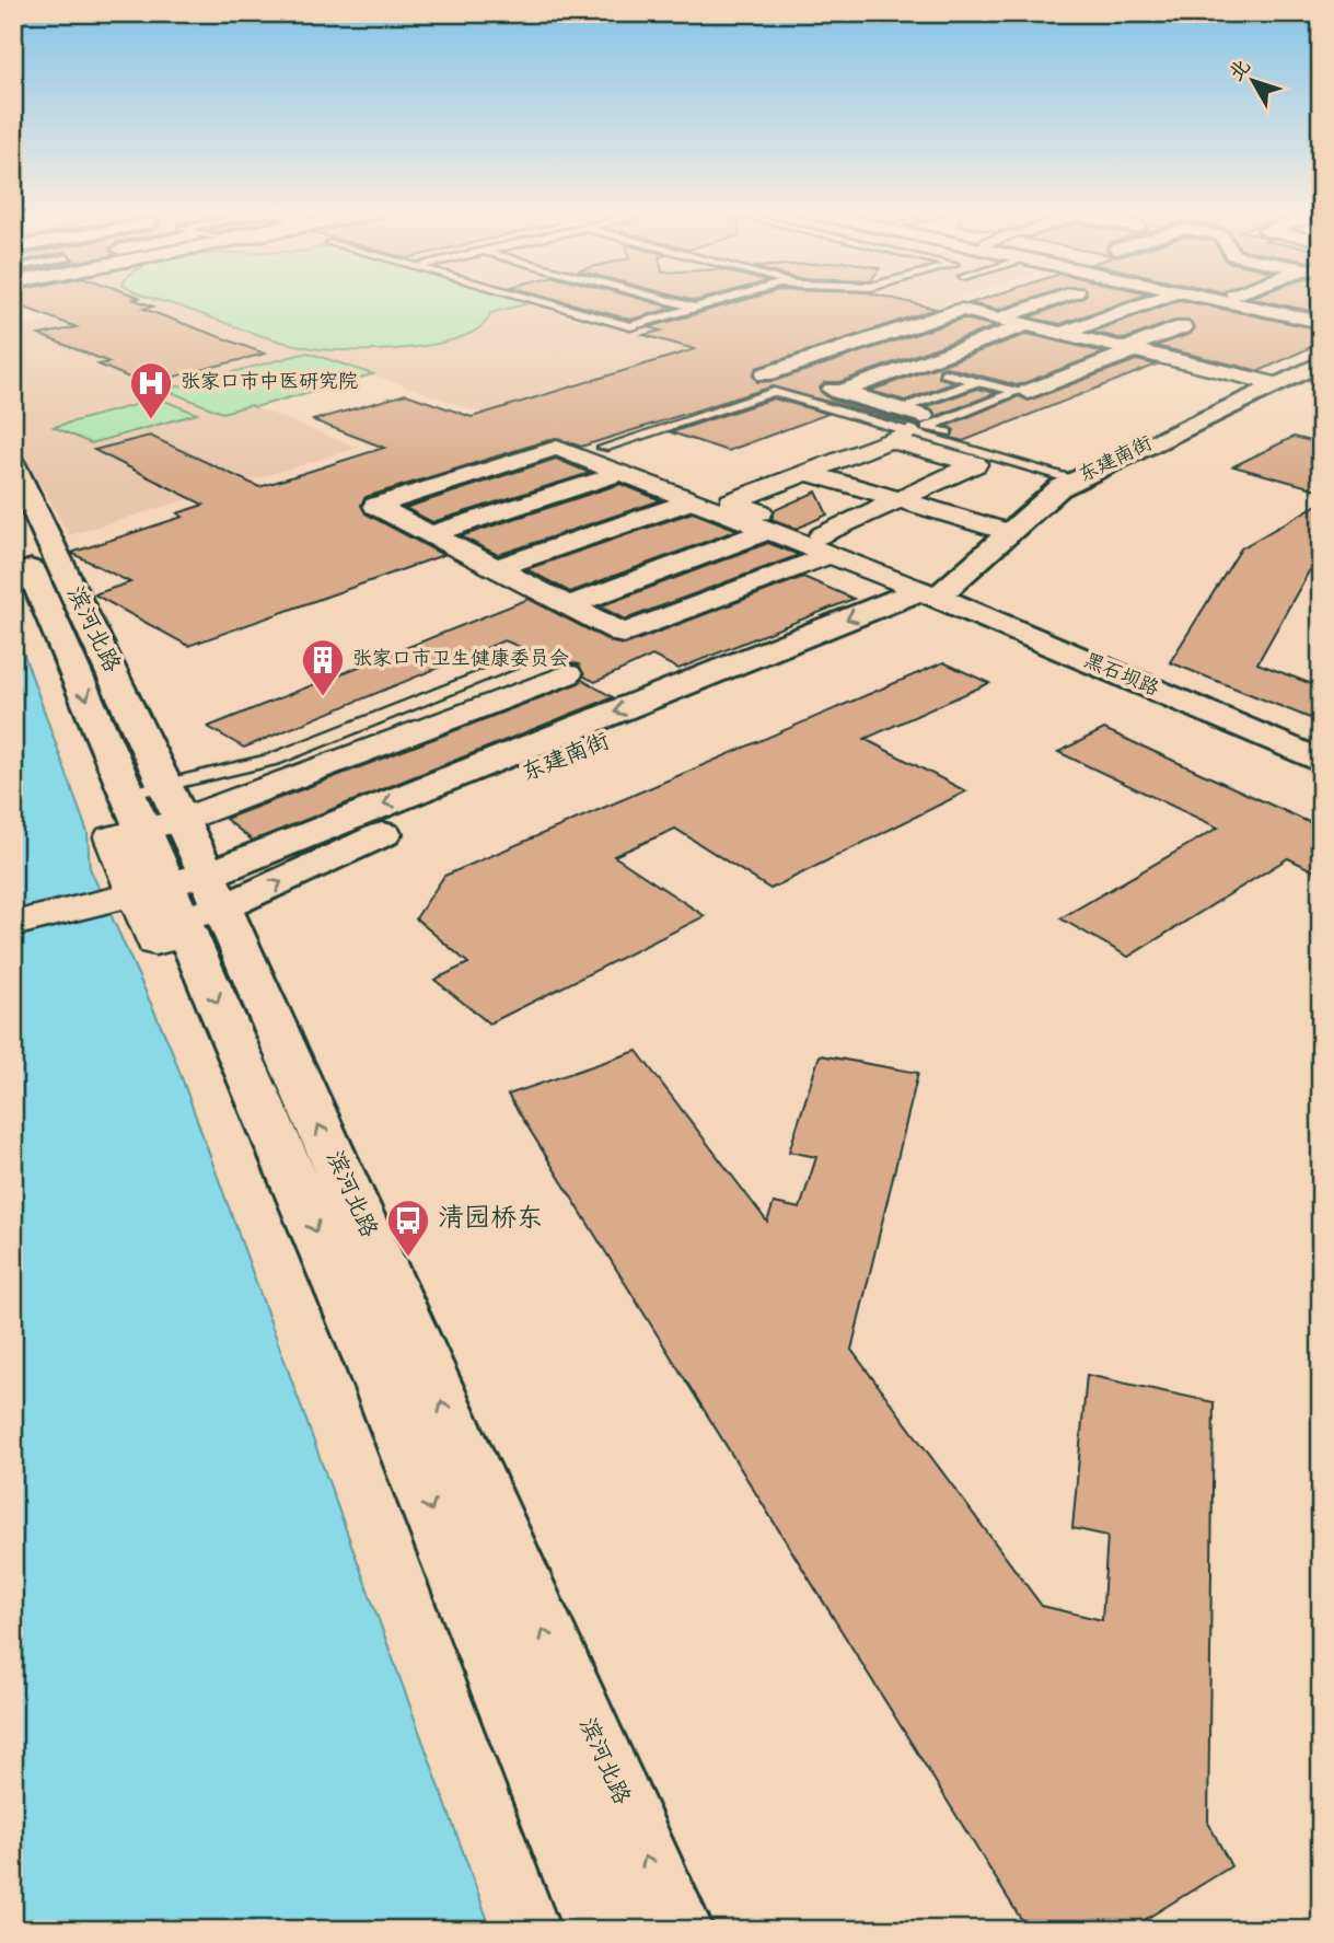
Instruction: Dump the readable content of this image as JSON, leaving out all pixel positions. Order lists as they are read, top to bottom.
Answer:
{
  "streets": {
    "main road": ["东建南街", "滨河北路", "黑石坝路"]
  },
  "crossings": [
    ["东建南街", "滨河北路"],
    ["东建南街", "黑石坝路"]
  ],
  "places": {
    "hospital": ["张家口市中医研究院"],
    "building": ["张家口市卫生健康委员会"],
    "bus stop": ["清园桥东"]
  },
  "north": "top left"
}
